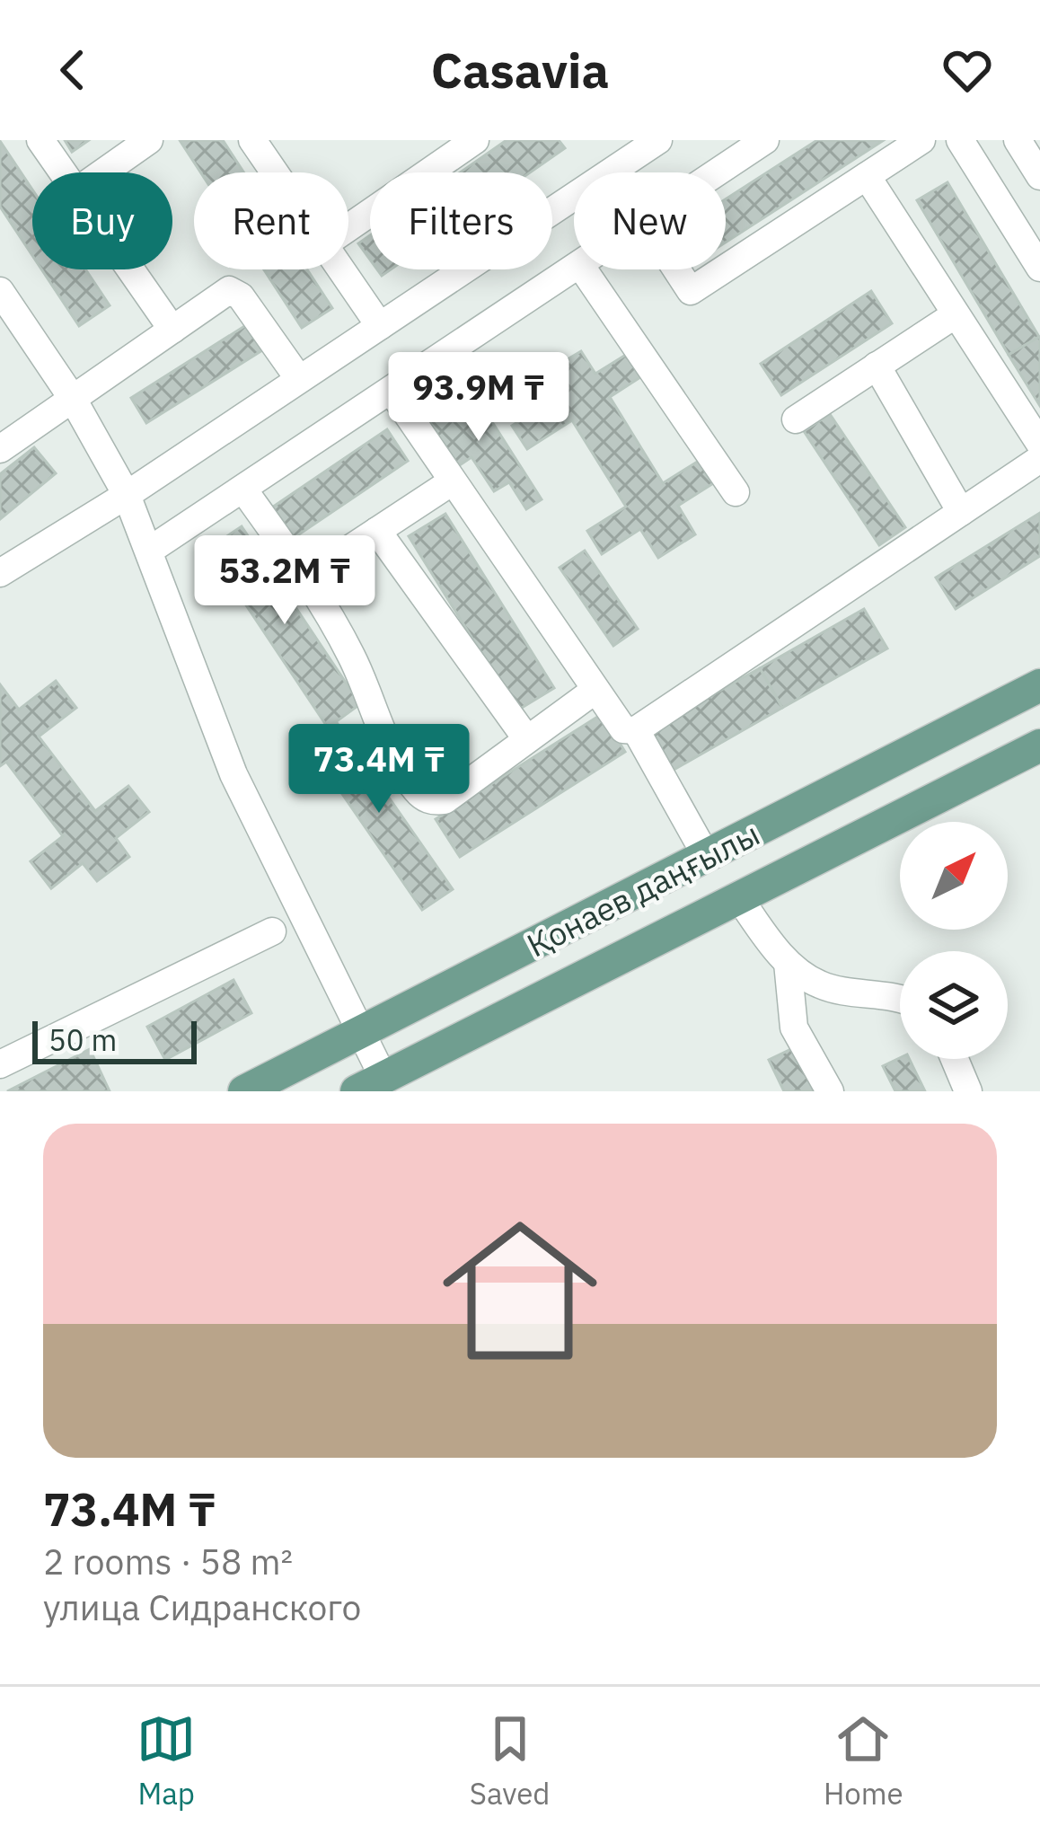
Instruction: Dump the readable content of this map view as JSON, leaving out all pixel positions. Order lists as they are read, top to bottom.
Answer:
{
  "streets": {
    "main road": ["Қонаев даңғылы"]
  },
  "scale_bar": "50 m",
  "north": "top right",
  "page": {
    "header": "Casavia",
    "chip": [
      "Buy",
      "Rent",
      "Filters",
      "New"
    ],
    "price": ["93.9M ₸", "53.2M ₸", "73.4M ₸"],
    "scale": "50 m",
    "list": [
      {
        "name": "73.4M ₸",
        "note": "2 rooms · 58 m² · улица Сидранского"
      }
    ],
    "tabs": ["Map", "Saved", "Home"]
  }
}
